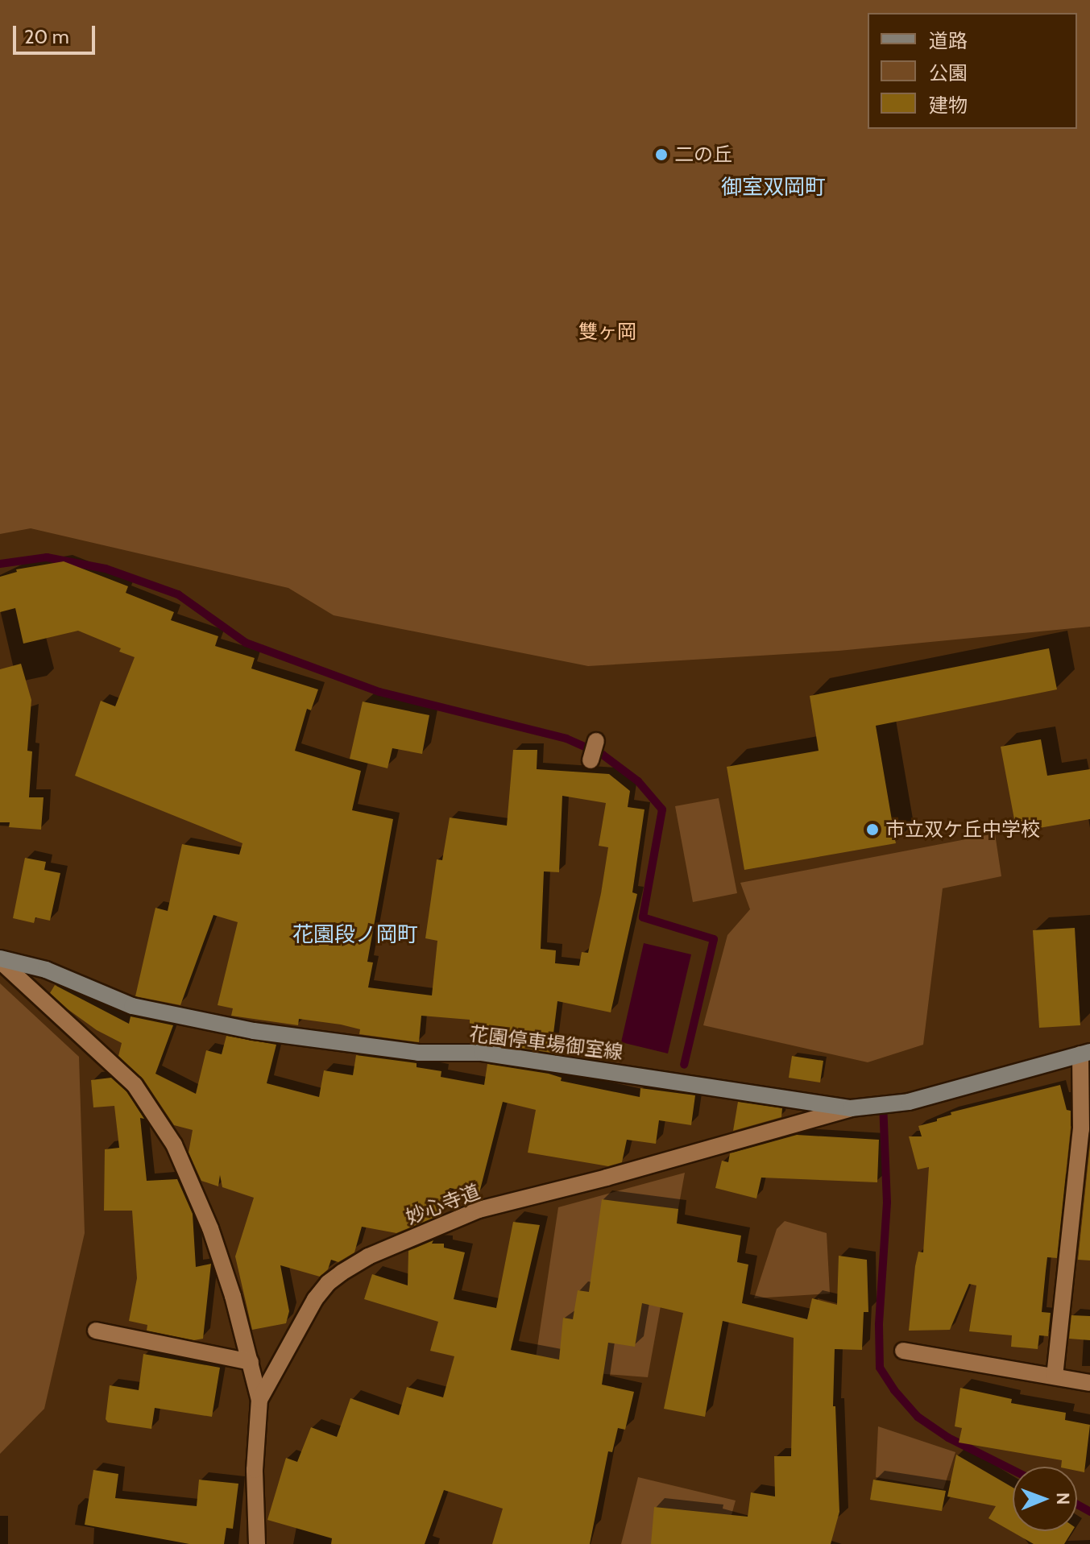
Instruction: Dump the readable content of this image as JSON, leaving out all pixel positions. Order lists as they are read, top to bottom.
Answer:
{
  "streets": {
    "main road": ["花園停車場御室線"],
    "street": ["妙心寺道"]
  },
  "crossings": [
    ["花園停車場御室線", "妙心寺道"]
  ],
  "districts": ["御室双岡町", "花園段ノ岡町"],
  "parks": ["雙ヶ岡"],
  "places": ["二の丘", "市立双ケ丘中学校"],
  "legend": ["道路", "公園", "建物"],
  "scale_bar": "20 m",
  "north": "right"
}
